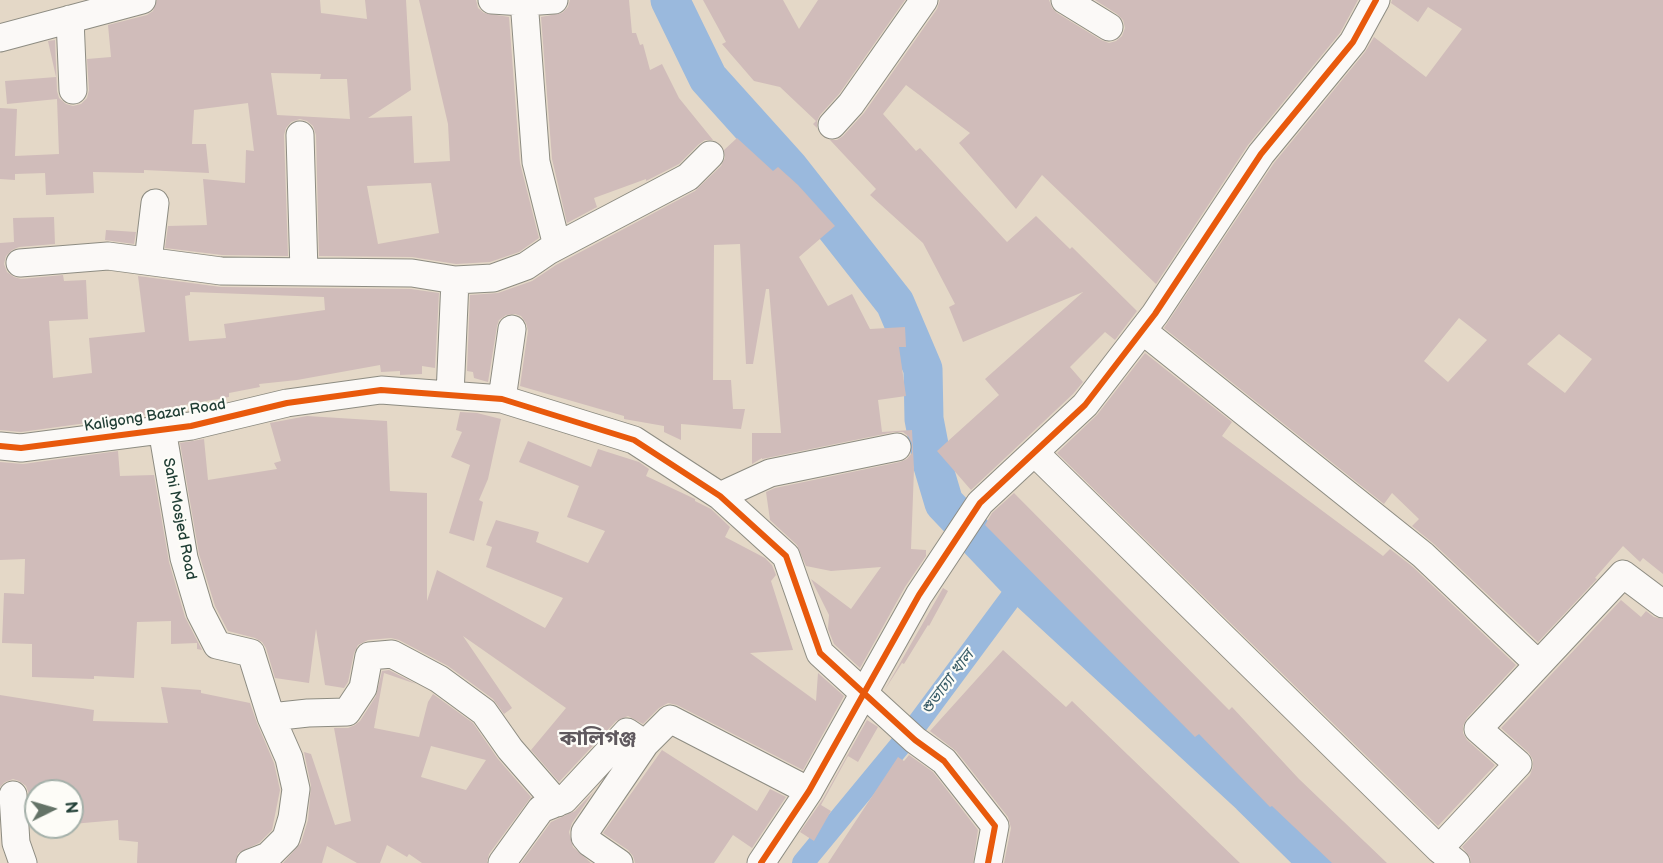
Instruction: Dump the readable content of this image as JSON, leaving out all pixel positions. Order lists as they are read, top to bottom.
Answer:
{
  "streets": {
    "street": ["Kaligong Bazar Road", "Sahi Mosjed Road"]
  },
  "crossings": [
    ["Kaligong Bazar Road", "Sahi Mosjed Road"]
  ],
  "districts": ["কালিগঞ্জ"],
  "water": ["শুভাঢ্যা খাল"],
  "north": "right"
}
